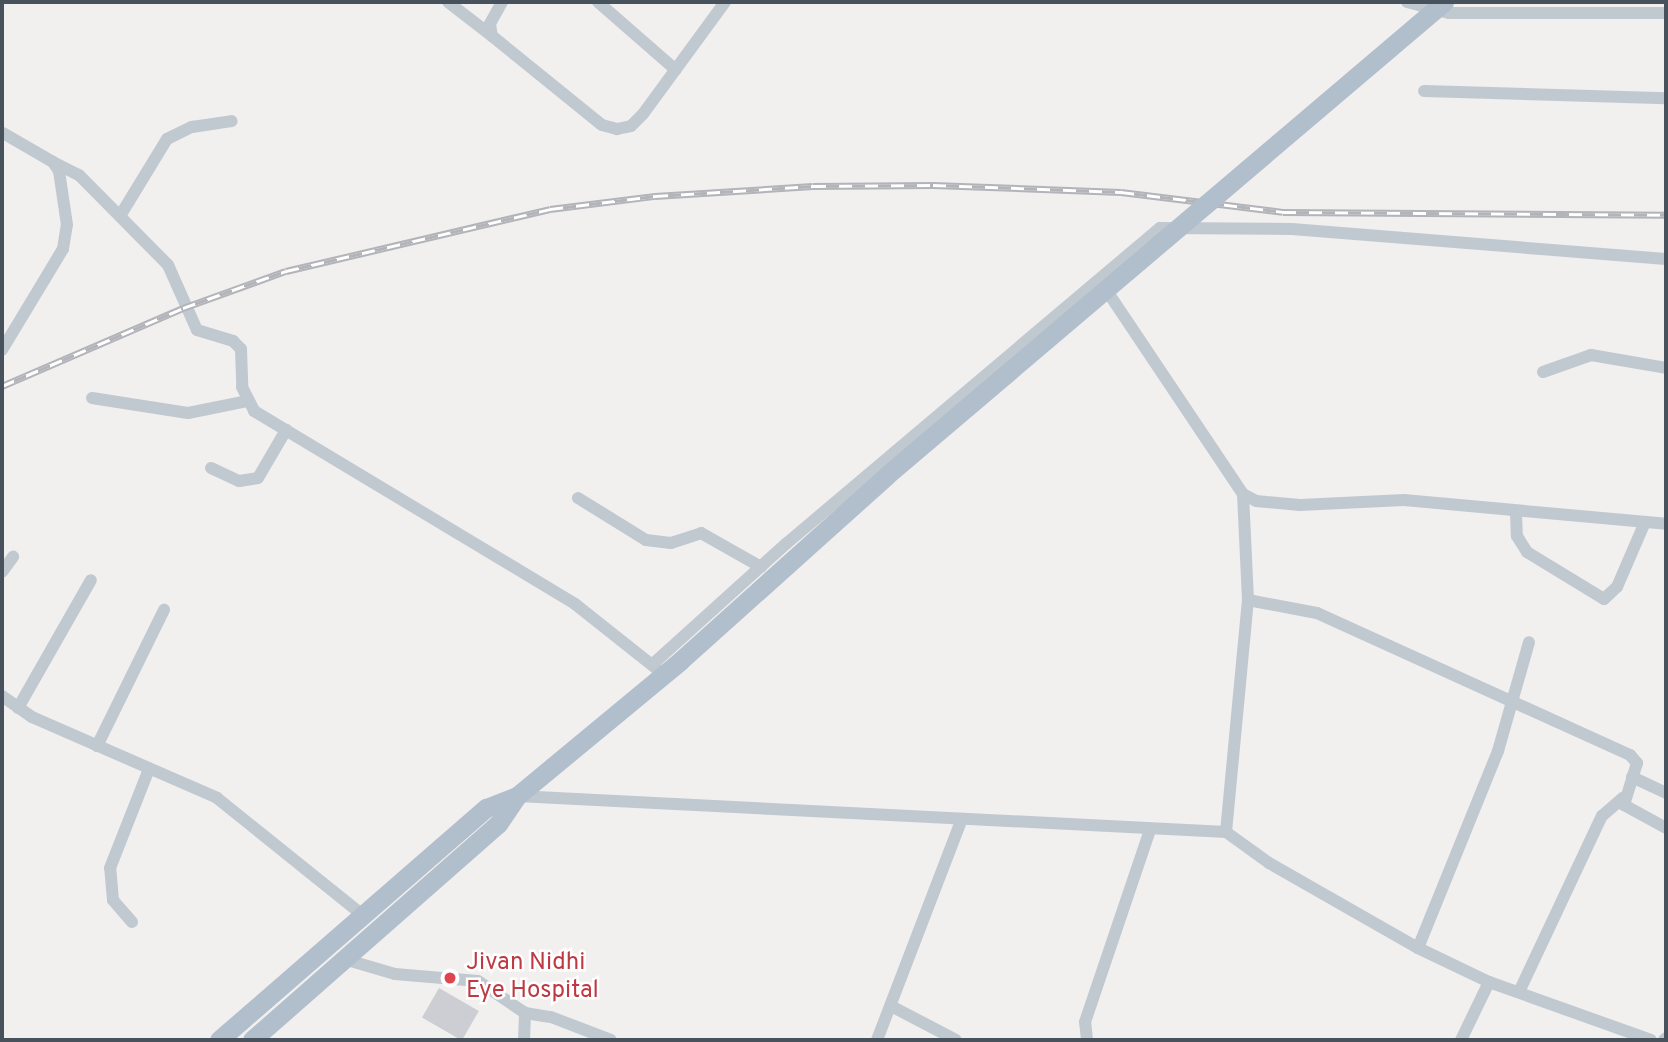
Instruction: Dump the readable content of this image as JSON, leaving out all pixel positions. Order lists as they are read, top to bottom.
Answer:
{
  "places": ["Jivan Nidhi Eye Hospital"]
}
